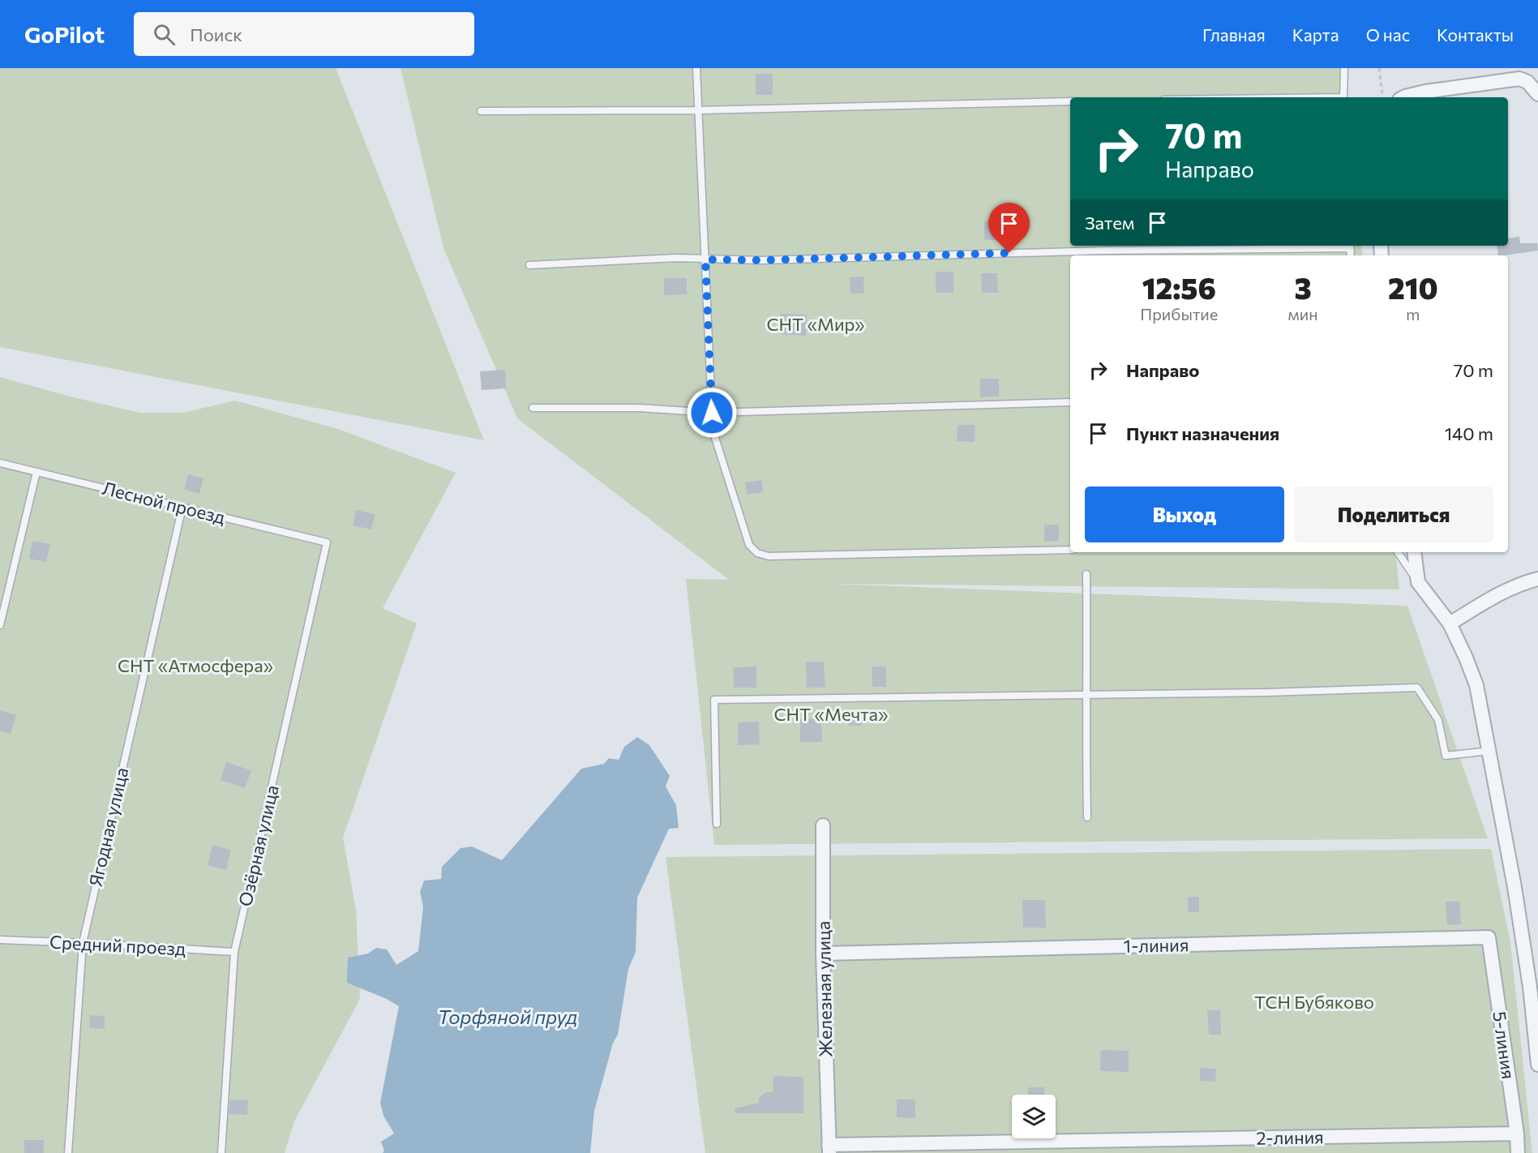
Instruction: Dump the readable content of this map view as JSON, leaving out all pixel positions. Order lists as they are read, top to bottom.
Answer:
{
  "streets": {
    "street": [
      "1-линия",
      "Железная улица",
      "5-линия",
      "2-линия"
    ],
    "lane": [
      "Лесной проезд",
      "Ягодная улица",
      "Озёрная улица",
      "Средний проезд"
    ]
  },
  "crossings": [
    ["Лесной проезд", "Ягодная улица"],
    ["Лесной проезд", "Озёрная улица"],
    ["Ягодная улица", "Средний проезд"],
    ["Озёрная улица", "Средний проезд"],
    ["1-линия", "Железная улица"],
    ["1-линия", "5-линия"],
    ["Железная улица", "2-линия"],
    ["5-линия", "2-линия"]
  ],
  "water": ["Торфяной пруд"],
  "parks": [
    "СНТ «Мир»",
    "СНТ «Атмосфера»",
    "СНТ «Мечта»",
    "ТСН Бубяково"
  ],
  "page": {
    "header": "GoPilot",
    "search": "Поиск",
    "nav": [
      "Главная",
      "Карта",
      "О нас",
      "Контакты"
    ],
    "turn": ["70 m", "Направо"],
    "then": "Затем",
    "eta": [
      "12:56",
      "Прибытие",
      "3",
      "мин",
      "210",
      "m"
    ],
    "list": [
      {
        "name": "Направо",
        "value": "70 m"
      },
      {
        "name": "Пункт назначения",
        "value": "140 m"
      }
    ],
    "buttons": ["Выход", "Поделиться"]
  }
}
